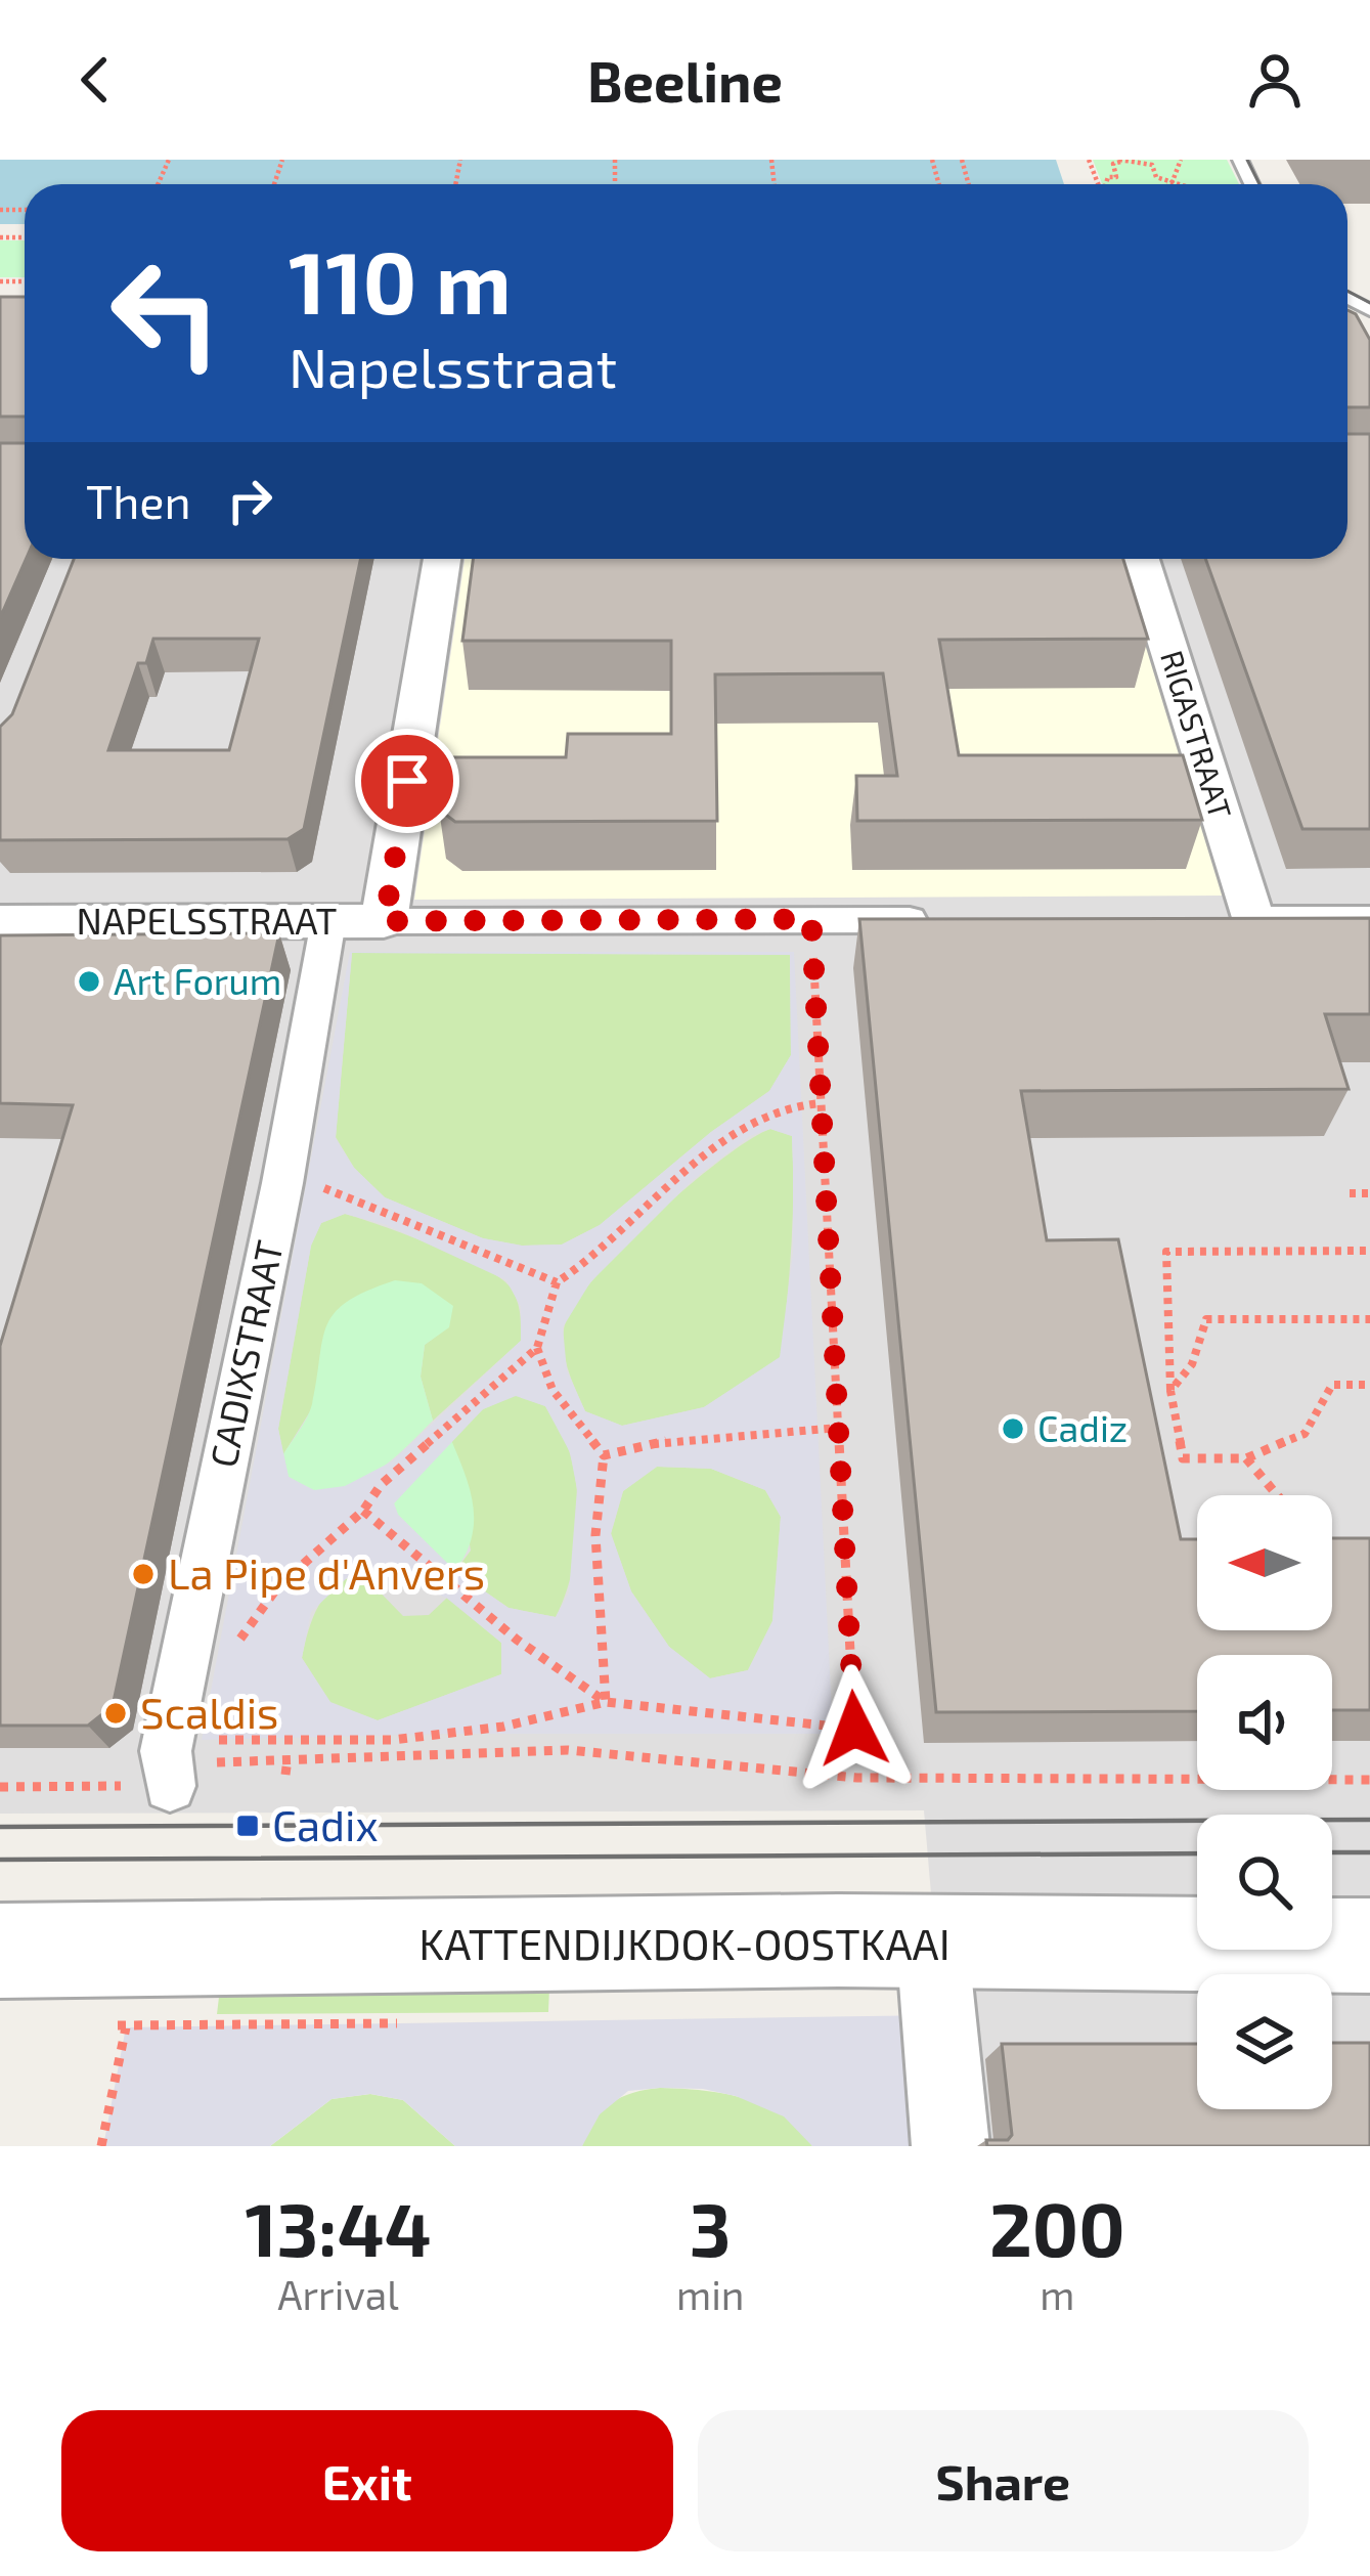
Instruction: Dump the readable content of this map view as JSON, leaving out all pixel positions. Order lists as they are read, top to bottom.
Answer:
{
  "streets": {
    "street": [
      "RIGASTRAAT",
      "NAPELSSTRAAT",
      "CADIXSTRAAT",
      "KATTENDIJKDOK-OOSTKAAI"
    ]
  },
  "crossings": [
    ["NAPELSSTRAAT", "CADIXSTRAAT"]
  ],
  "places": {
    "other": [
      "Art Forum",
      "Cadiz",
      "La Pipe d'Anvers",
      "Scaldis"
    ],
    "transit": ["Cadix"]
  },
  "north": "left",
  "page": {
    "header": "Beeline",
    "turn": ["110 m", "Napelsstraat"],
    "then": "Then",
    "eta": [
      "13:44",
      "Arrival",
      "3",
      "min",
      "200",
      "m"
    ],
    "buttons": ["Exit", "Share"]
  }
}
